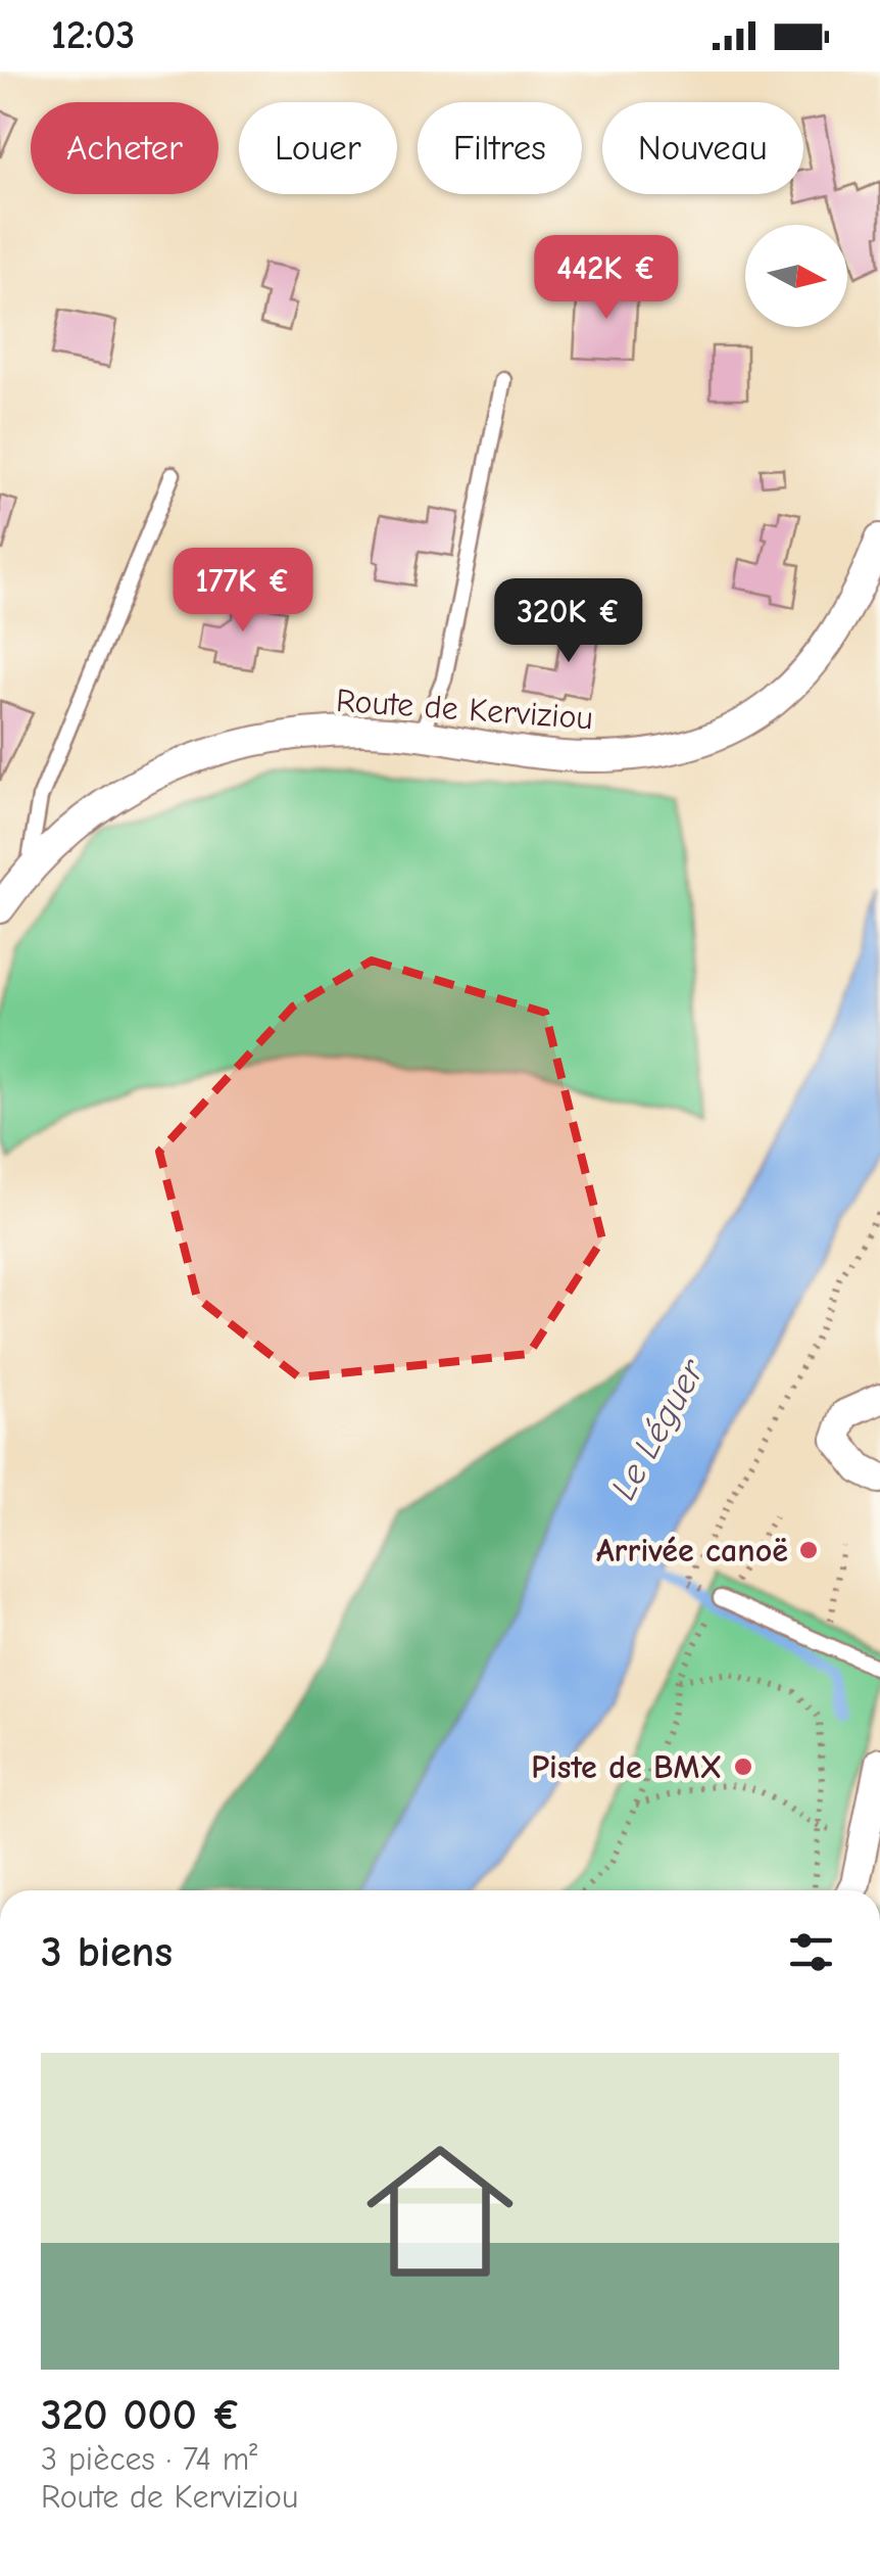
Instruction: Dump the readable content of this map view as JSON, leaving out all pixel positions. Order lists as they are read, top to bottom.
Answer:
{
  "streets": {
    "street": ["Route de Kerviziou"]
  },
  "water": ["Le Léguer"],
  "places": ["Arrivée canoë", "Piste de BMX"],
  "north": "right",
  "page": {
    "status": "12:03",
    "chip": [
      "Acheter",
      "Louer",
      "Filtres",
      "Nouveau"
    ],
    "price": ["442K €", "177K €", "320K €"],
    "heading": "3 biens",
    "list": [
      {
        "name": "320 000 €",
        "note": "3 pièces · 74 m² · Route de Kerviziou"
      }
    ]
  }
}
